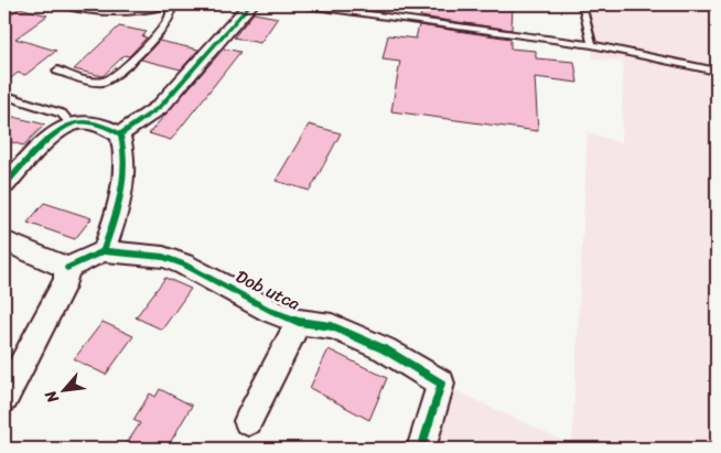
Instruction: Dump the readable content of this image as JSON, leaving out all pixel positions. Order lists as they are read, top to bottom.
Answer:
{
  "streets": {
    "street": ["Dob utca"]
  },
  "north": "bottom left"
}
